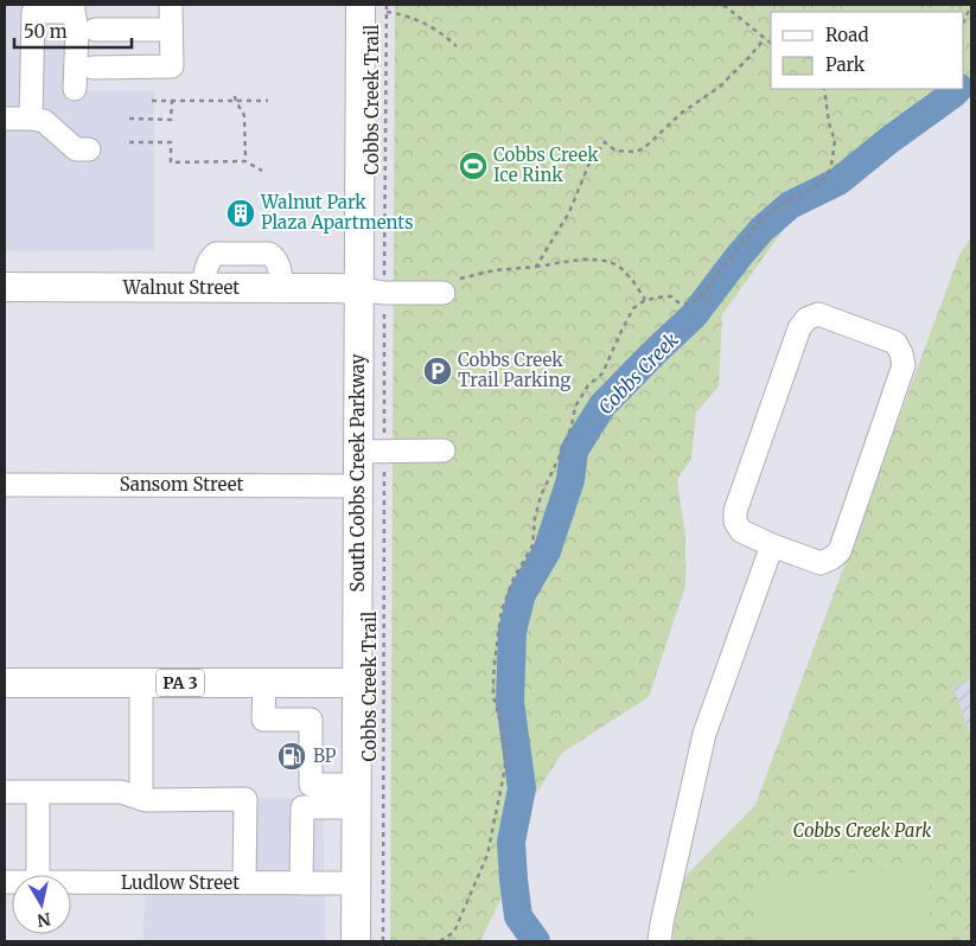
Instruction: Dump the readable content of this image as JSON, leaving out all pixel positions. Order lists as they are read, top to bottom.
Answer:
{
  "streets": {
    "main road": ["Walnut Street", "South Cobbs Creek Parkway", "PA 3"],
    "street": ["Sansom Street", "Ludlow Street"],
    "path": ["Cobbs Creek Trail"]
  },
  "crossings": [
    ["Cobbs Creek Trail", "Walnut Street"],
    ["Cobbs Creek Trail", "South Cobbs Creek Parkway"],
    ["Walnut Street", "South Cobbs Creek Parkway"],
    ["South Cobbs Creek Parkway", "Sansom Street"],
    ["South Cobbs Creek Parkway", "PA 3"],
    ["South Cobbs Creek Parkway", "Ludlow Street"]
  ],
  "water": ["Cobbs Creek"],
  "parks": ["Cobbs Creek Park"],
  "places": {
    "sports": ["Cobbs Creek Ice Rink"],
    "building": ["Walnut Park Plaza Apartments"],
    "parking": ["Cobbs Creek Trail Parking"],
    "fuel station": ["BP"]
  },
  "legend": ["Road", "Park"],
  "scale_bar": "50 m",
  "north": "bottom"
}
